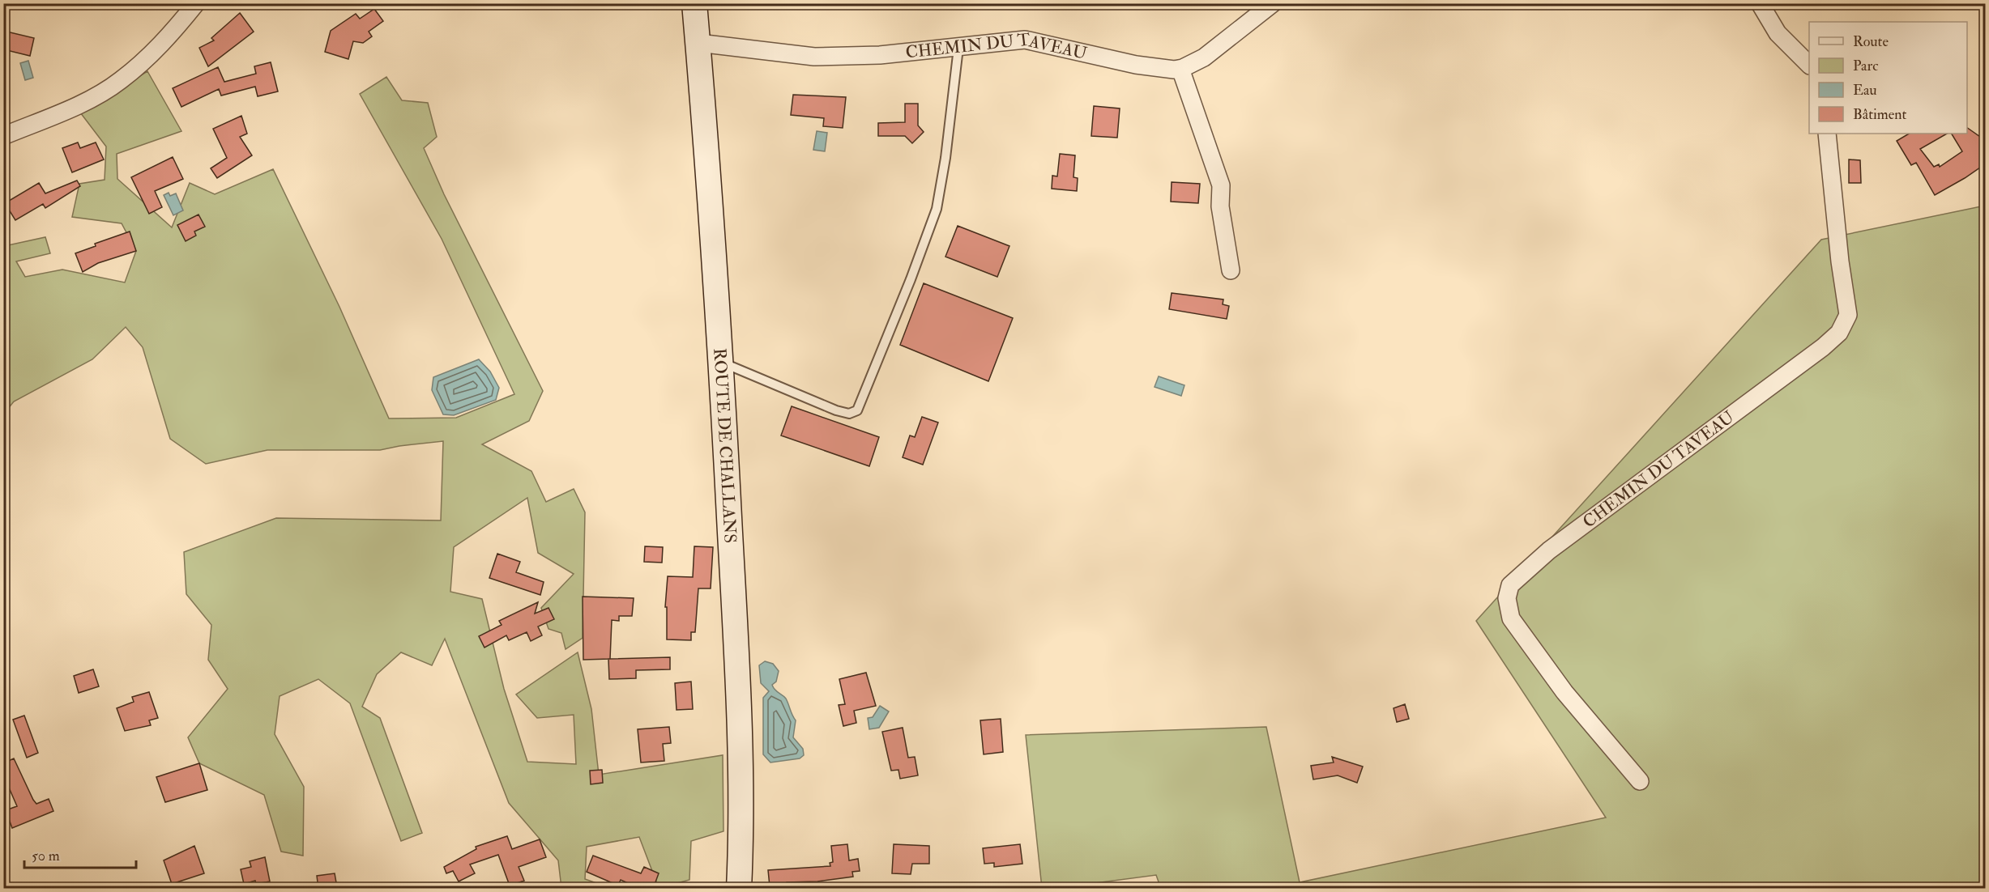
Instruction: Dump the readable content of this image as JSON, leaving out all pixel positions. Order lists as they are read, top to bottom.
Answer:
{
  "streets": {
    "main road": ["ROUTE DE CHALLANS"],
    "street": ["CHEMIN DU TAVEAU"]
  },
  "crossings": [
    ["CHEMIN DU TAVEAU", "ROUTE DE CHALLANS"]
  ],
  "legend": [
    "Route",
    "Parc",
    "Eau",
    "Bâtiment"
  ],
  "scale_bar": "50 m"
}
